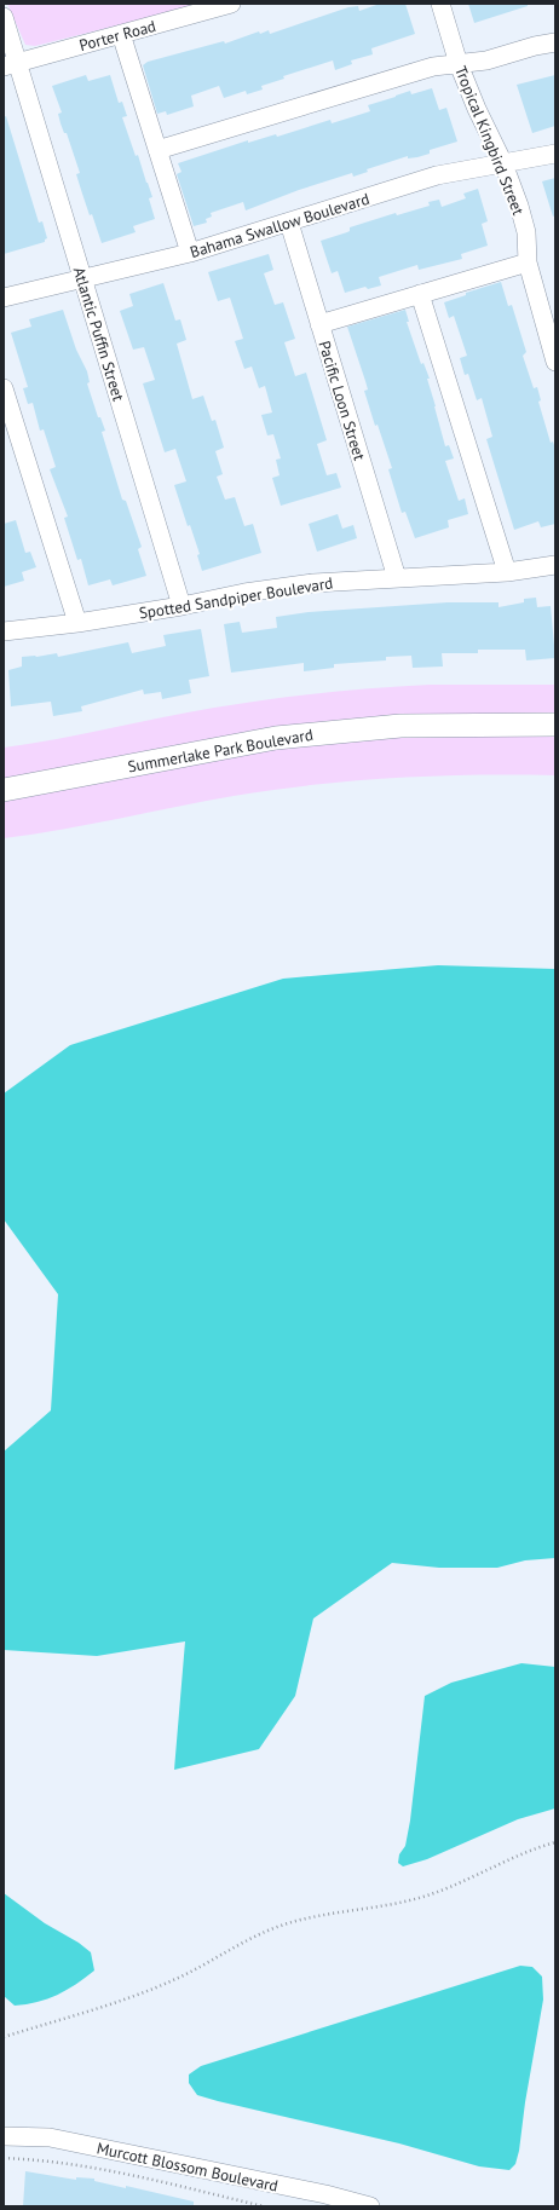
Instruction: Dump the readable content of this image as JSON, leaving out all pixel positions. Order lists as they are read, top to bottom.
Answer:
{
  "streets": {
    "main road": ["Summerlake Park Boulevard"],
    "street": [
      "Porter Road",
      "Tropical Kingbird Street",
      "Bahama Swallow Boulevard",
      "Atlantic Puffin Street",
      "Pacific Loon Street",
      "Spotted Sandpiper Boulevard",
      "Murcott Blossom Boulevard"
    ]
  },
  "crossings": [
    ["Porter Road", "Atlantic Puffin Street"],
    ["Tropical Kingbird Street", "Bahama Swallow Boulevard"],
    ["Bahama Swallow Boulevard", "Atlantic Puffin Street"],
    ["Bahama Swallow Boulevard", "Pacific Loon Street"],
    ["Atlantic Puffin Street", "Spotted Sandpiper Boulevard"],
    ["Pacific Loon Street", "Spotted Sandpiper Boulevard"]
  ]
}
